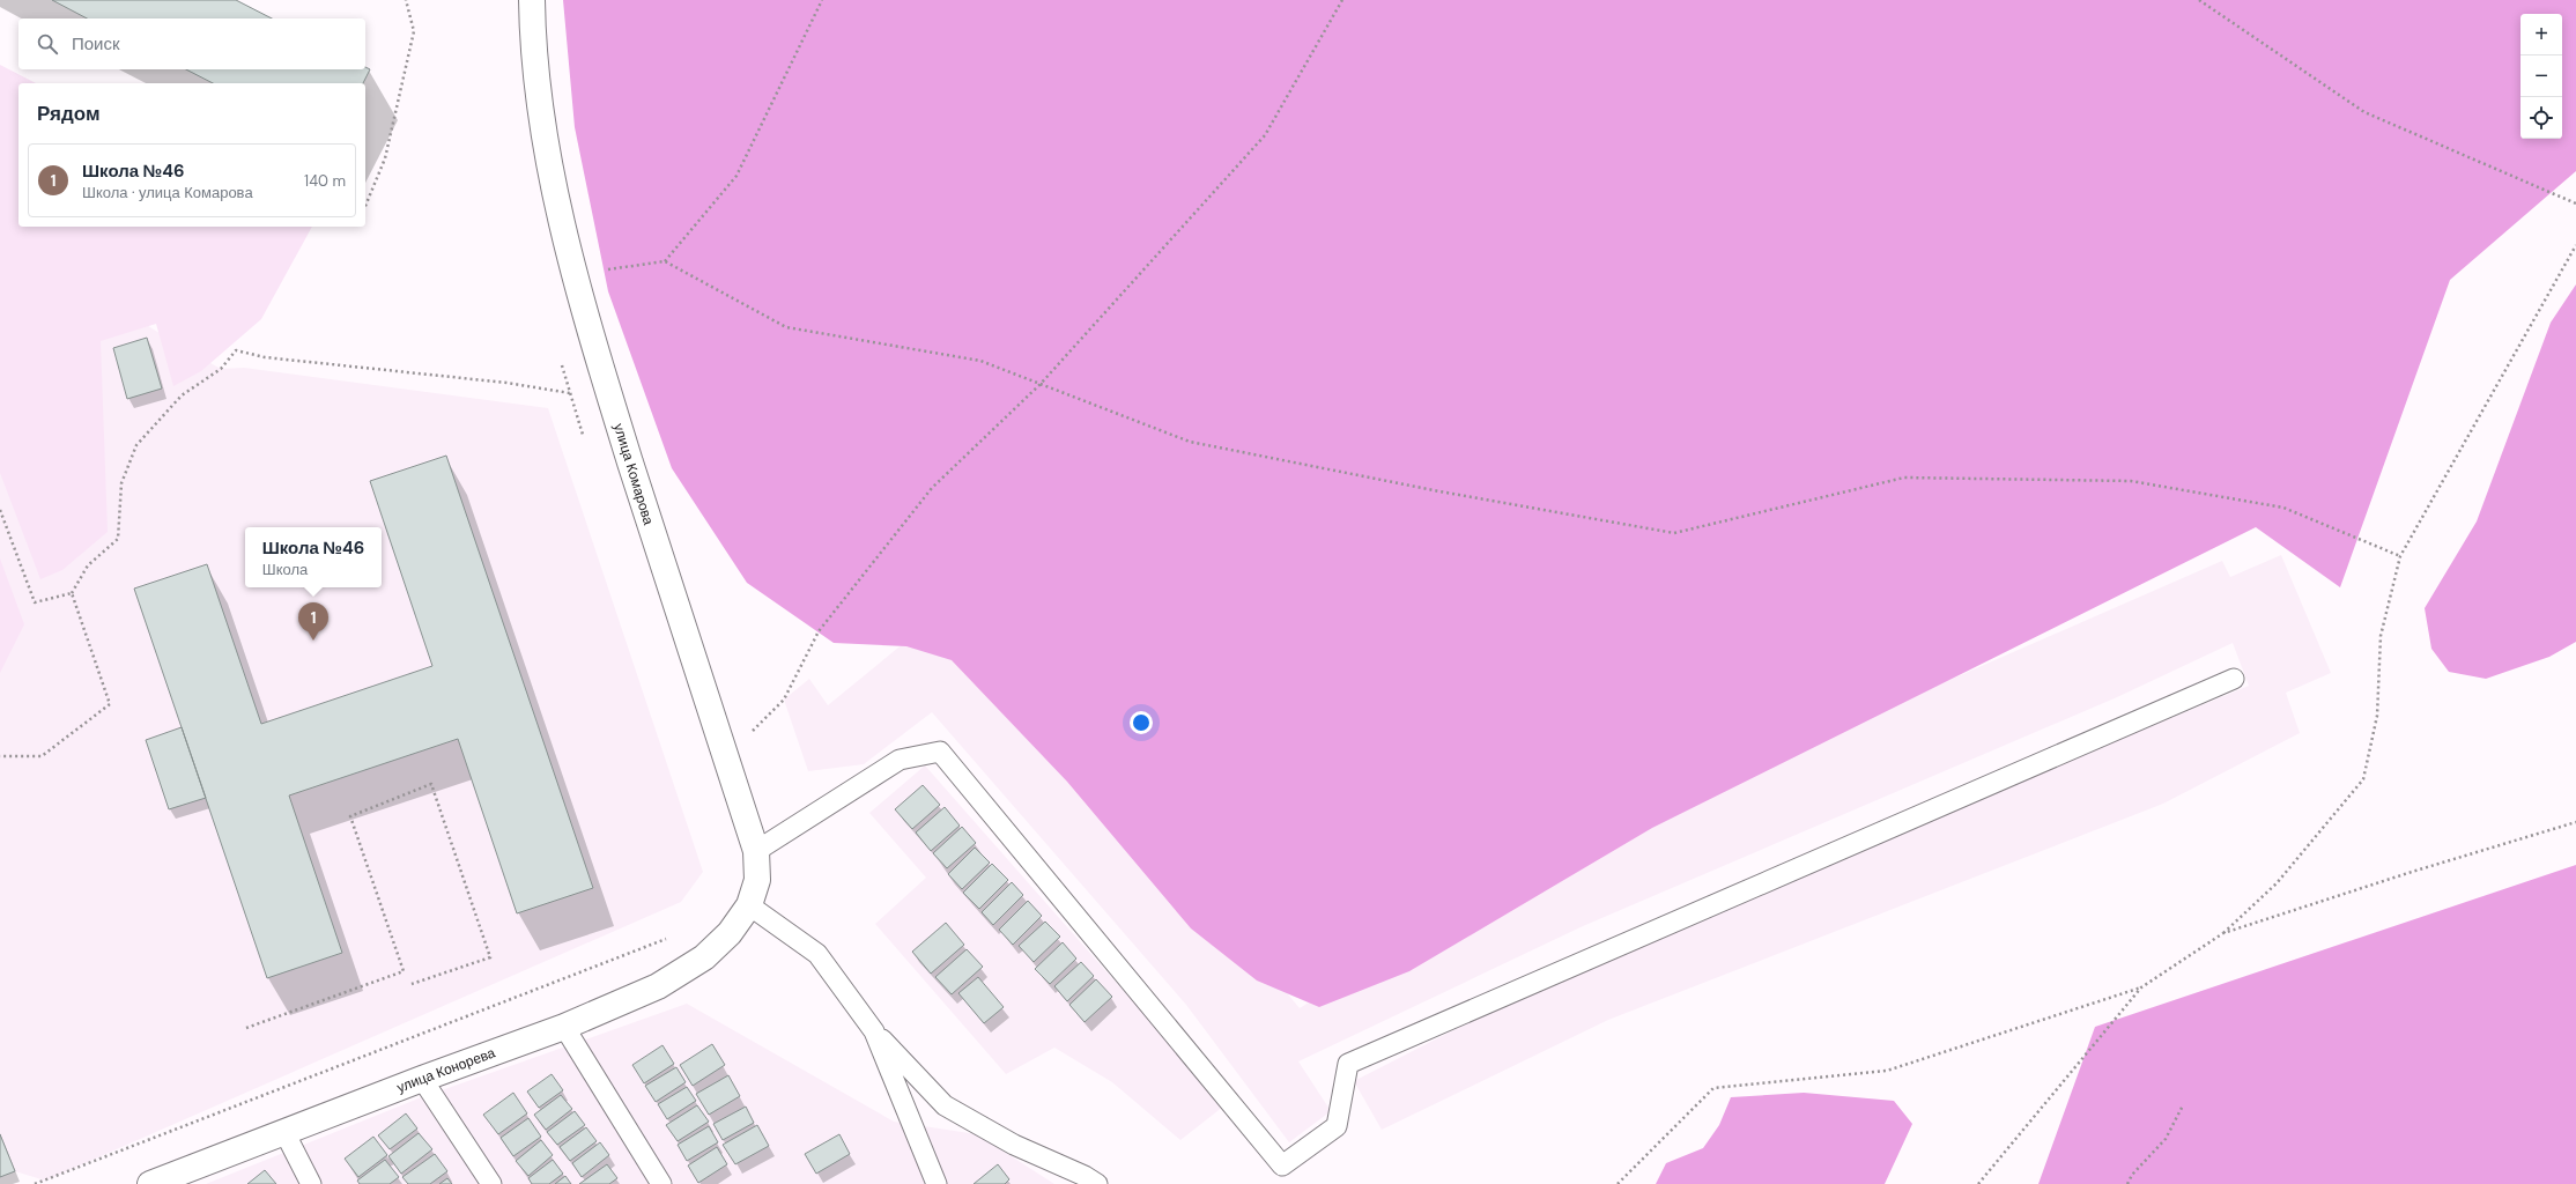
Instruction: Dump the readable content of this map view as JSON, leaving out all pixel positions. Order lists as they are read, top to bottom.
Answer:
{
  "streets": {
    "street": ["улица Комарова", "улица Конорева"]
  },
  "crossings": [
    ["улица Комарова", "улица Конорева"]
  ],
  "page": {
    "map_buttons": ["+", "−"],
    "search": "Поиск",
    "heading": "Рядом",
    "list": [
      {
        "mark": "1",
        "name": "Школа №46",
        "note": "Школа · улица Комарова",
        "value": "140 m"
      }
    ],
    "popup": ["Школа №46", "Школа"],
    "pins": "1"
  }
}
